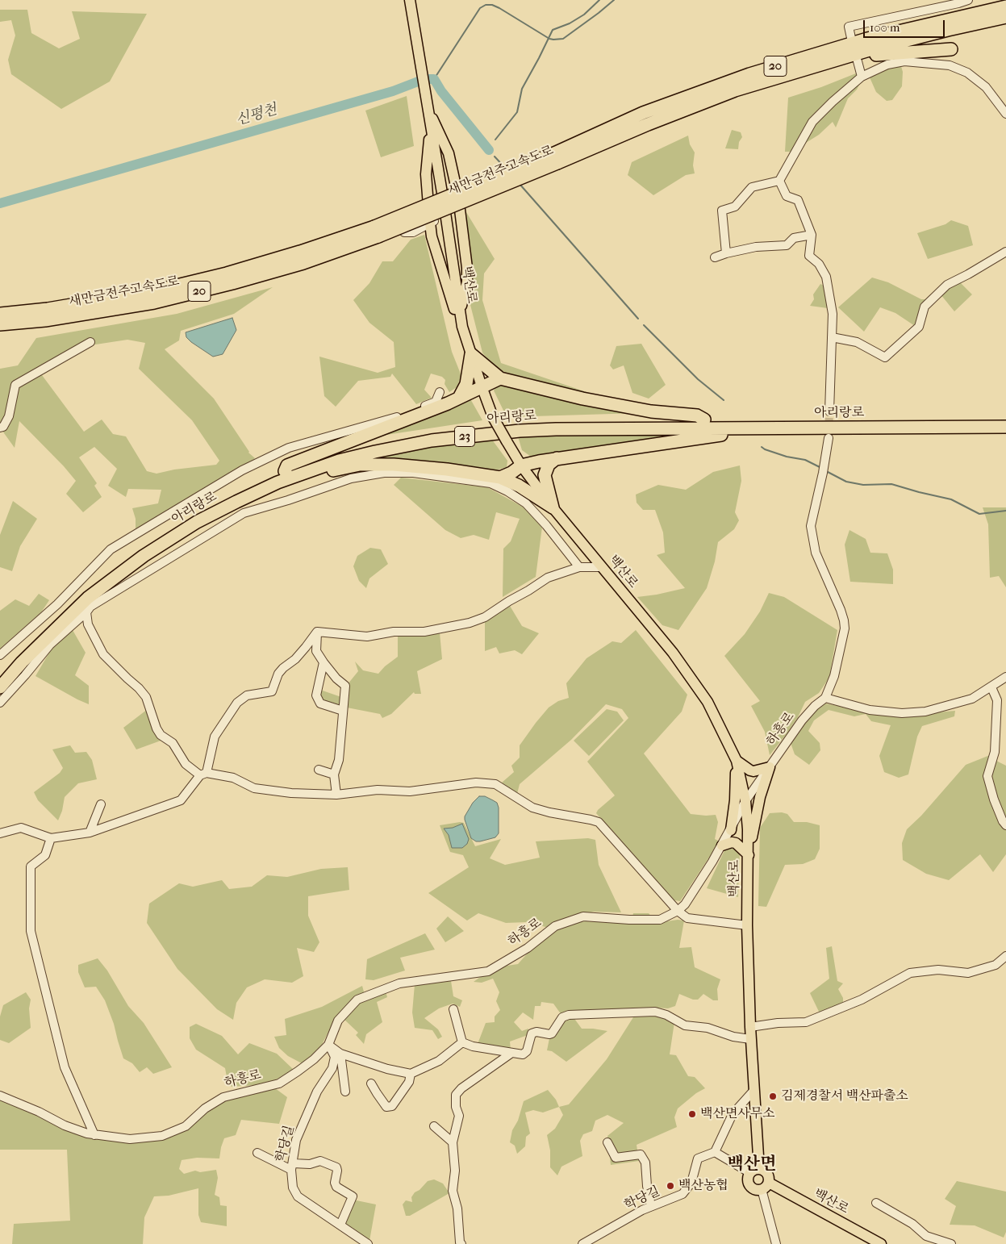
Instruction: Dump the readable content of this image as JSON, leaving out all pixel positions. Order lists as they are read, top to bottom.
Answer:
{
  "streets": {
    "highway": [
      "20",
      "새만금전주고속도로",
      "아리랑로",
      "23"
    ],
    "main road": ["백산로"],
    "street": ["하흥로", "학당길"]
  },
  "crossings": [
    ["백산로", "하흥로"],
    ["하흥로", "학당길"]
  ],
  "districts": ["백산면"],
  "water": ["신평천"],
  "places": ["김제경찰서 백산파출소", "백산면사무소", "백산농협"],
  "scale_bar": "100 m"
}
